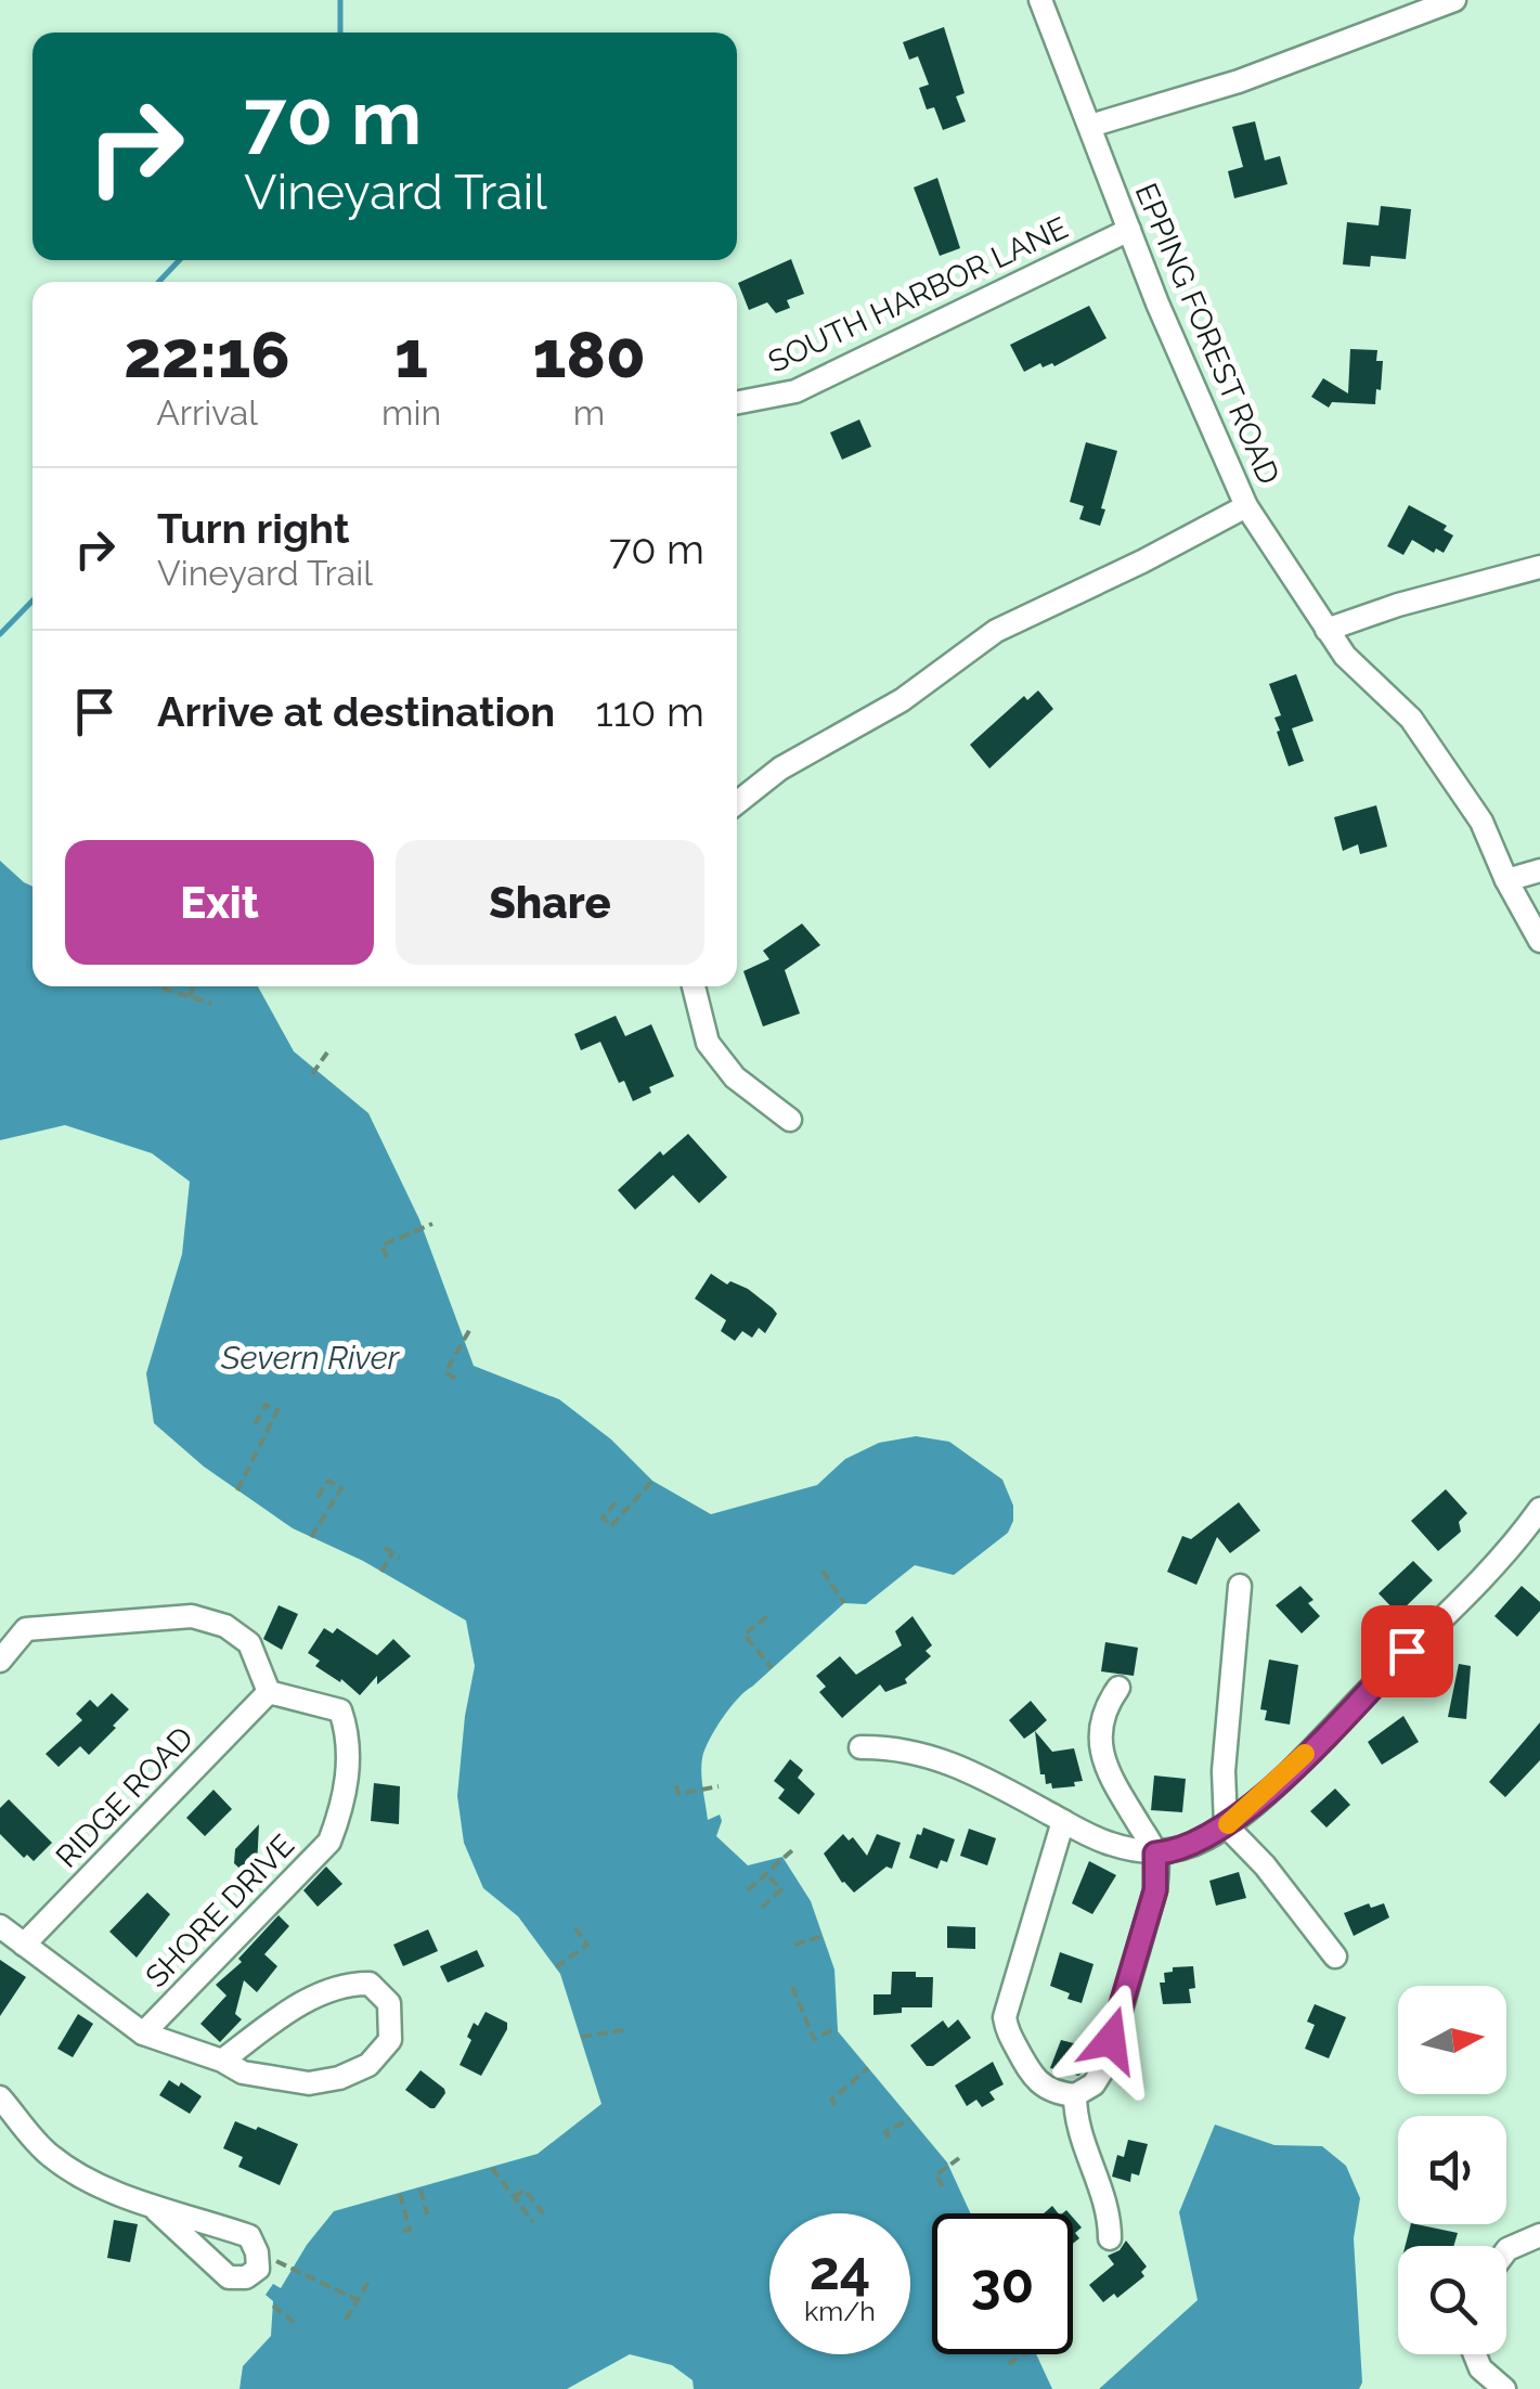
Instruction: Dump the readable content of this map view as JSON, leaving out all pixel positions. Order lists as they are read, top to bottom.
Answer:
{
  "streets": {
    "street": [
      "SOUTH HARBOR LANE",
      "EPPING FOREST ROAD",
      "RIDGE ROAD",
      "SHORE DRIVE"
    ]
  },
  "crossings": [
    ["SOUTH HARBOR LANE", "EPPING FOREST ROAD"],
    ["RIDGE ROAD", "SHORE DRIVE"]
  ],
  "water": ["Severn River"],
  "north": "right",
  "page": {
    "turn": ["70 m", "Vineyard Trail"],
    "eta": [
      "22:16",
      "Arrival",
      "1",
      "min",
      "180",
      "m"
    ],
    "list": [
      {
        "name": "Turn right",
        "note": "Vineyard Trail",
        "value": "70 m"
      },
      {
        "name": "Arrive at destination",
        "value": "110 m"
      }
    ],
    "buttons": ["Exit", "Share"],
    "speed": "24 km/h",
    "limit": "30"
  }
}
